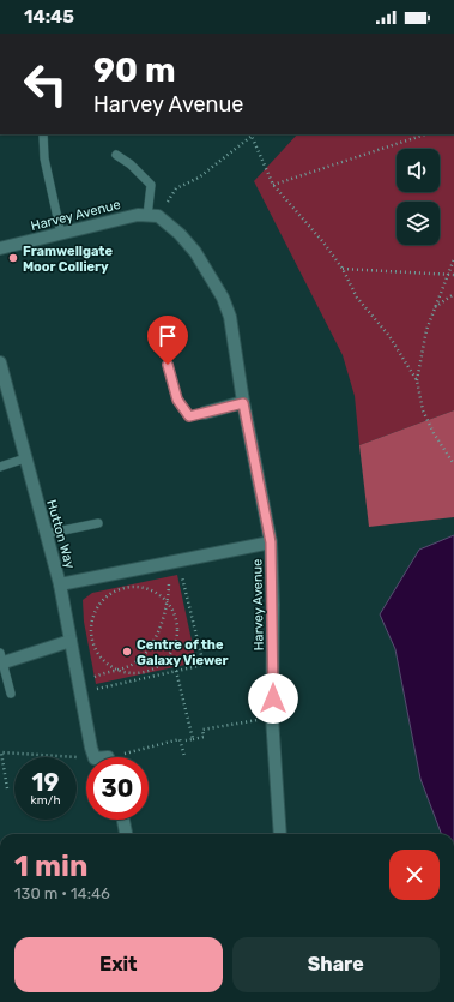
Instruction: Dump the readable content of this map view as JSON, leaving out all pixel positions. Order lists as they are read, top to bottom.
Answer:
{
  "streets": {
    "street": ["Harvey Avenue", "Hutton Way"]
  },
  "crossings": [
    ["Harvey Avenue", "Hutton Way"]
  ],
  "places": ["Framwellgate Moor Colliery", "Centre of the Galaxy Viewer"],
  "page": {
    "status": "14:45",
    "turn": ["90 m", "Harvey Avenue"],
    "speed": "19 km/h",
    "limit": "30",
    "heading": ["1 min", "130 m · 14:46"],
    "buttons": ["Exit", "Share"]
  }
}
